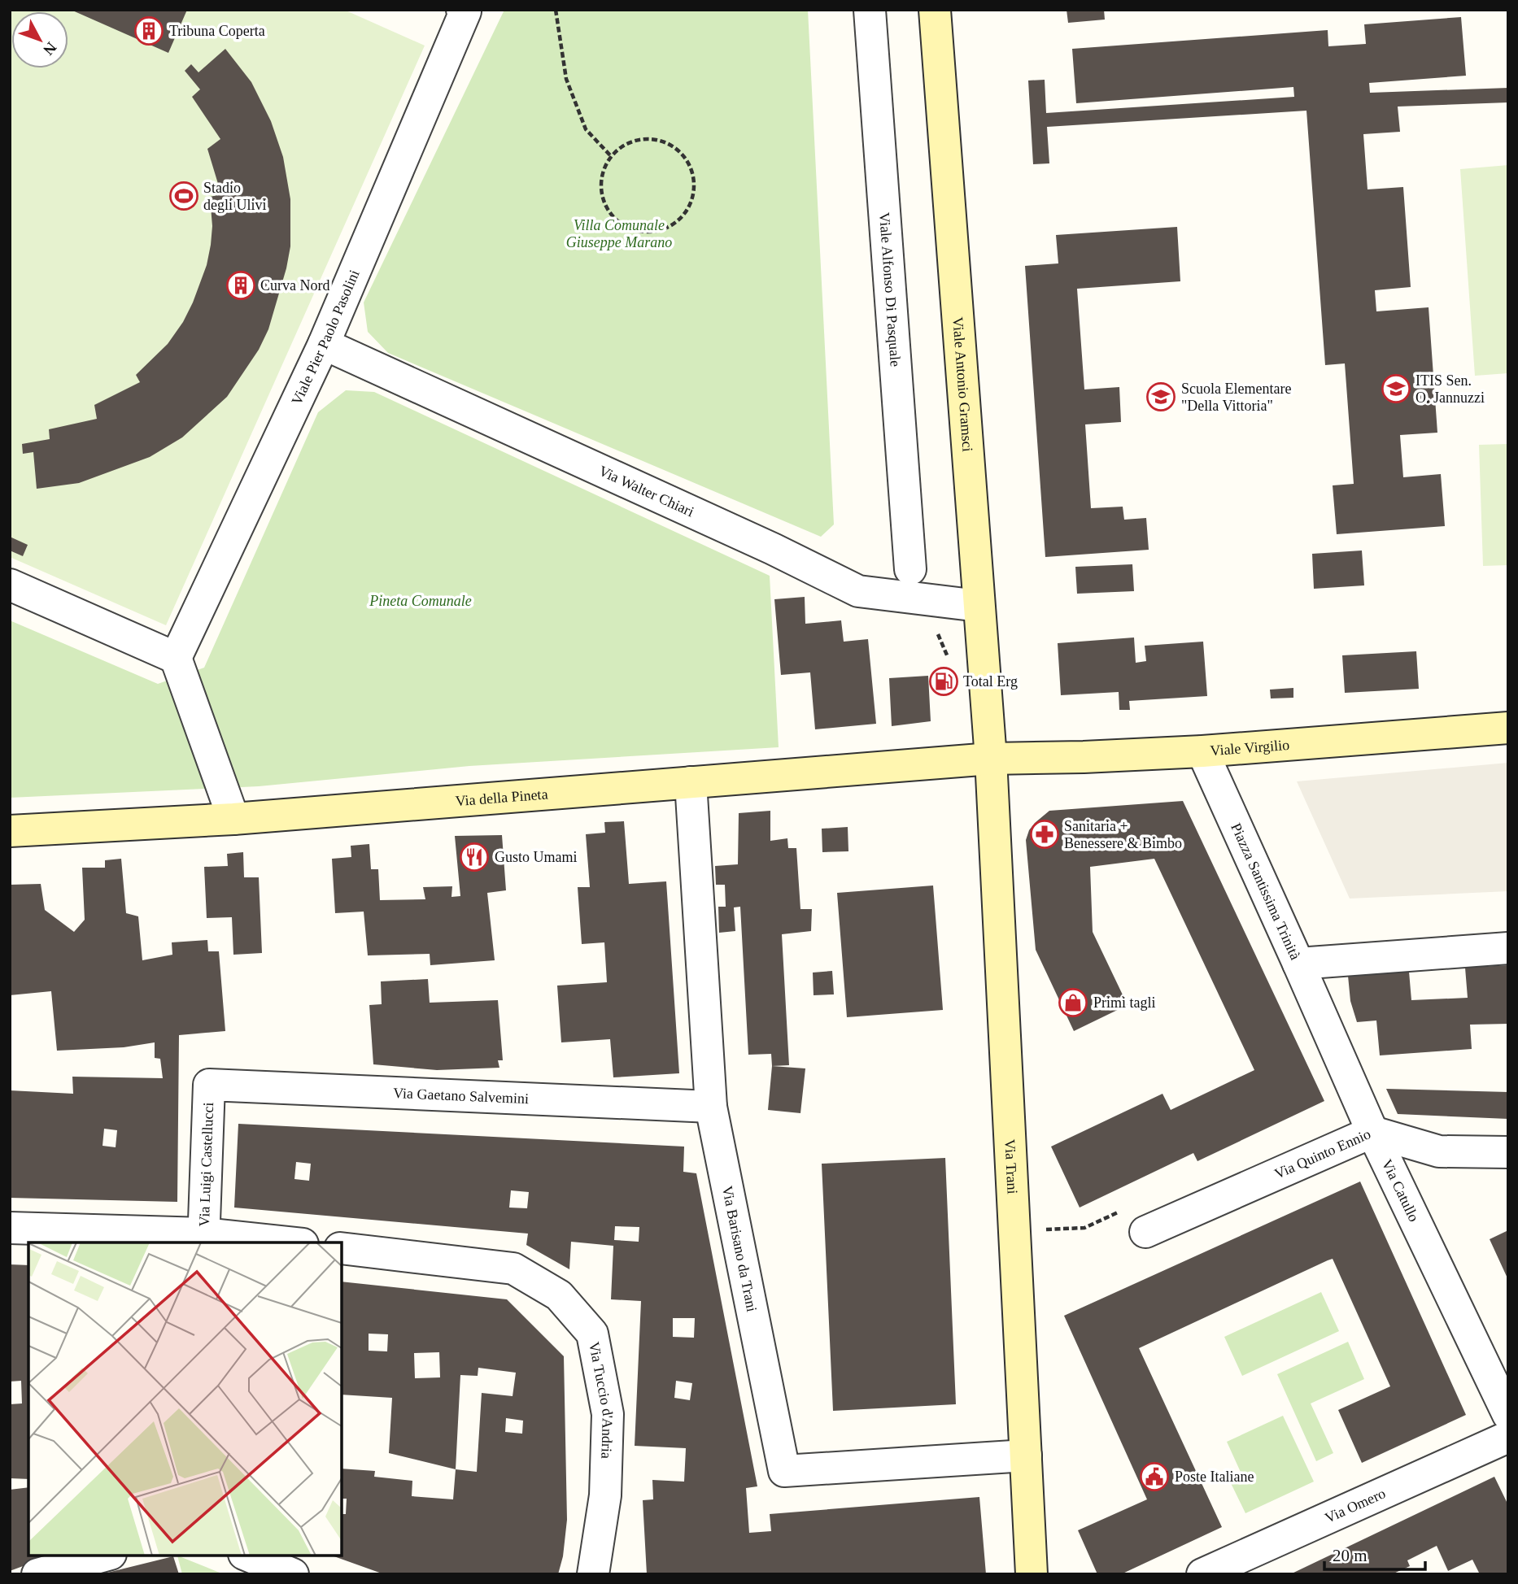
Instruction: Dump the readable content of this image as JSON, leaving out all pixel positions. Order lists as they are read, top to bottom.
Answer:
{
  "streets": {
    "main road": [
      "Viale Antonio Gramsci",
      "Viale Virgilio",
      "Via della Pineta",
      "Via Trani"
    ],
    "street": [
      "Viale Alfonso Di Pasquale",
      "Viale Pier Paolo Pasolini",
      "Via Walter Chiari",
      "Piazza Santissima Trinità",
      "Via Gaetano Salvemini",
      "Via Quinto Ennio",
      "Via Luigi Castellucci",
      "Via Catullo",
      "Via Barisano da Trani",
      "Via Tuccio d'Andria",
      "Via Omero"
    ]
  },
  "crossings": [
    ["Viale Pier Paolo Pasolini", "Via Walter Chiari"],
    ["Viale Antonio Gramsci", "Via Walter Chiari"],
    ["Viale Antonio Gramsci", "Viale Virgilio"],
    ["Viale Antonio Gramsci", "Via della Pineta"],
    ["Viale Antonio Gramsci", "Via Trani"],
    ["Viale Virgilio", "Via della Pineta"],
    ["Viale Virgilio", "Piazza Santissima Trinità"],
    ["Viale Virgilio", "Via Trani"],
    ["Via della Pineta", "Via Trani"],
    ["Via della Pineta", "Via Barisano da Trani"],
    ["Piazza Santissima Trinità", "Via Catullo"],
    ["Via Gaetano Salvemini", "Via Luigi Castellucci"],
    ["Via Gaetano Salvemini", "Via Barisano da Trani"],
    ["Via Quinto Ennio", "Via Catullo"],
    ["Via Trani", "Via Barisano da Trani"]
  ],
  "parks": ["Villa Comunale Giuseppe Marano", "Pineta Comunale"],
  "places": {
    "building": ["Tribuna Coperta", "Curva Nord"],
    "sports": ["Stadio degli Ulivi"],
    "school or university": ["ITIS Sen. O. Jannuzzi", "Scuola Elementare \"Della Vittoria\""],
    "fuel station": ["Total Erg"],
    "pharmacy": ["Sanitaria + Benessere & Bimbo"],
    "restaurant": ["Gusto Umami"],
    "shop": ["Primi tagli"],
    "public building": ["Poste Italiane"]
  },
  "scale_bar": "20 m",
  "north": "bottom right"
}
